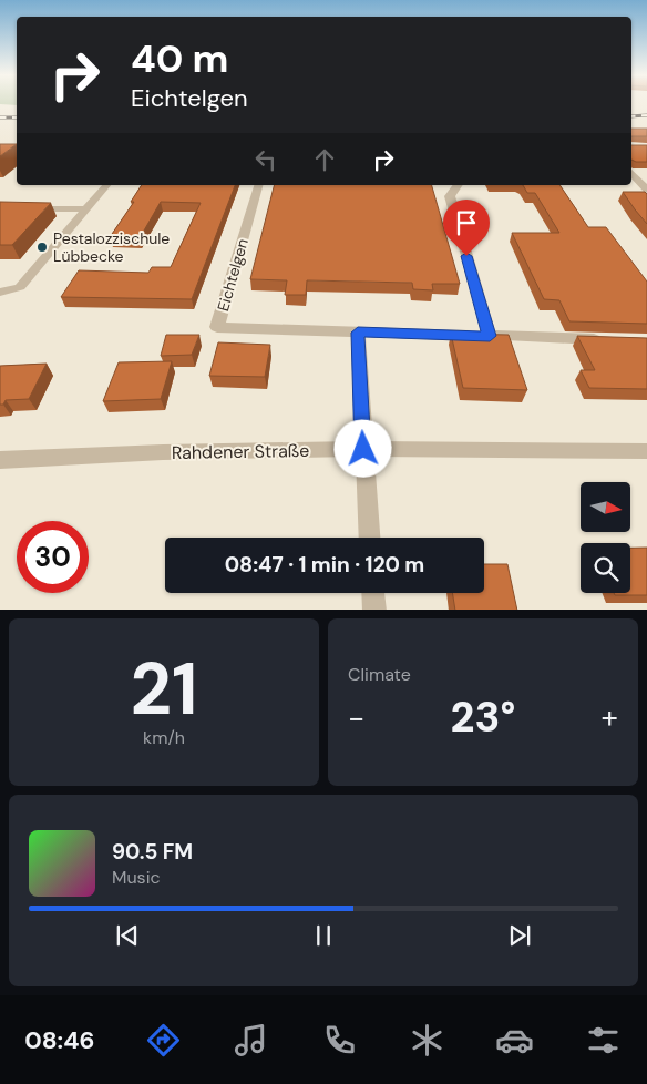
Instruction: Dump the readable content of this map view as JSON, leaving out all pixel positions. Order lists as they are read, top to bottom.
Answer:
{
  "streets": {
    "street": ["Eichtelgen", "Rahdener Straße"]
  },
  "places": ["Pestalozzischule Lübbecke"],
  "north": "right",
  "page": {
    "turn": ["40 m", "Eichtelgen"],
    "limit": "30",
    "trip": "08:47 · 1 min · 120 m",
    "tile": [
      ["21", "km/h"],
      "Climate"
    ],
    "heat": ["−", "23°", "+"],
    "song": ["90.5 FM", "Music"],
    "tabs": "08:46"
  }
}
